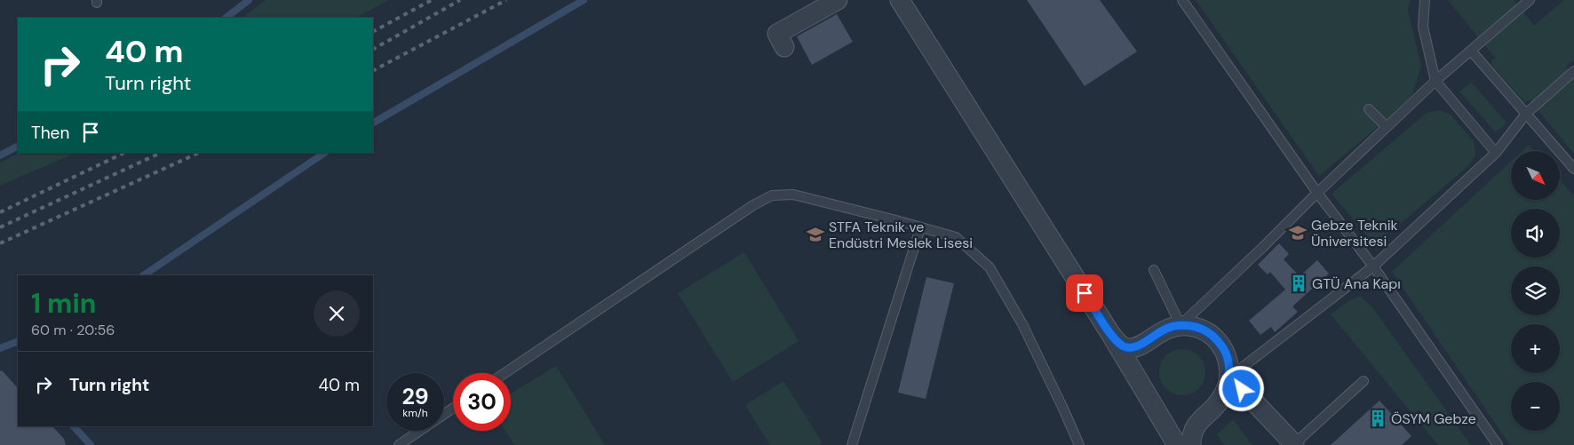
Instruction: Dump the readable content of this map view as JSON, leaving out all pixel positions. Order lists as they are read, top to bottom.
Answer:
{
  "places": {
    "school or university": ["Gebze Teknik Üniversitesi", "STFA Teknik ve Endüstri Meslek Lisesi"],
    "building": ["GTÜ Ana Kapı", "ÖSYM Gebze"]
  },
  "north": "bottom right",
  "page": {
    "turn": ["40 m", "Turn right"],
    "then": "Then",
    "map_buttons": ["+", "−"],
    "heading": ["1 min", "60 m · 20:56"],
    "list": [
      {
        "name": "Turn right",
        "value": "40 m"
      }
    ],
    "speed": "29 km/h",
    "limit": "30"
  }
}
